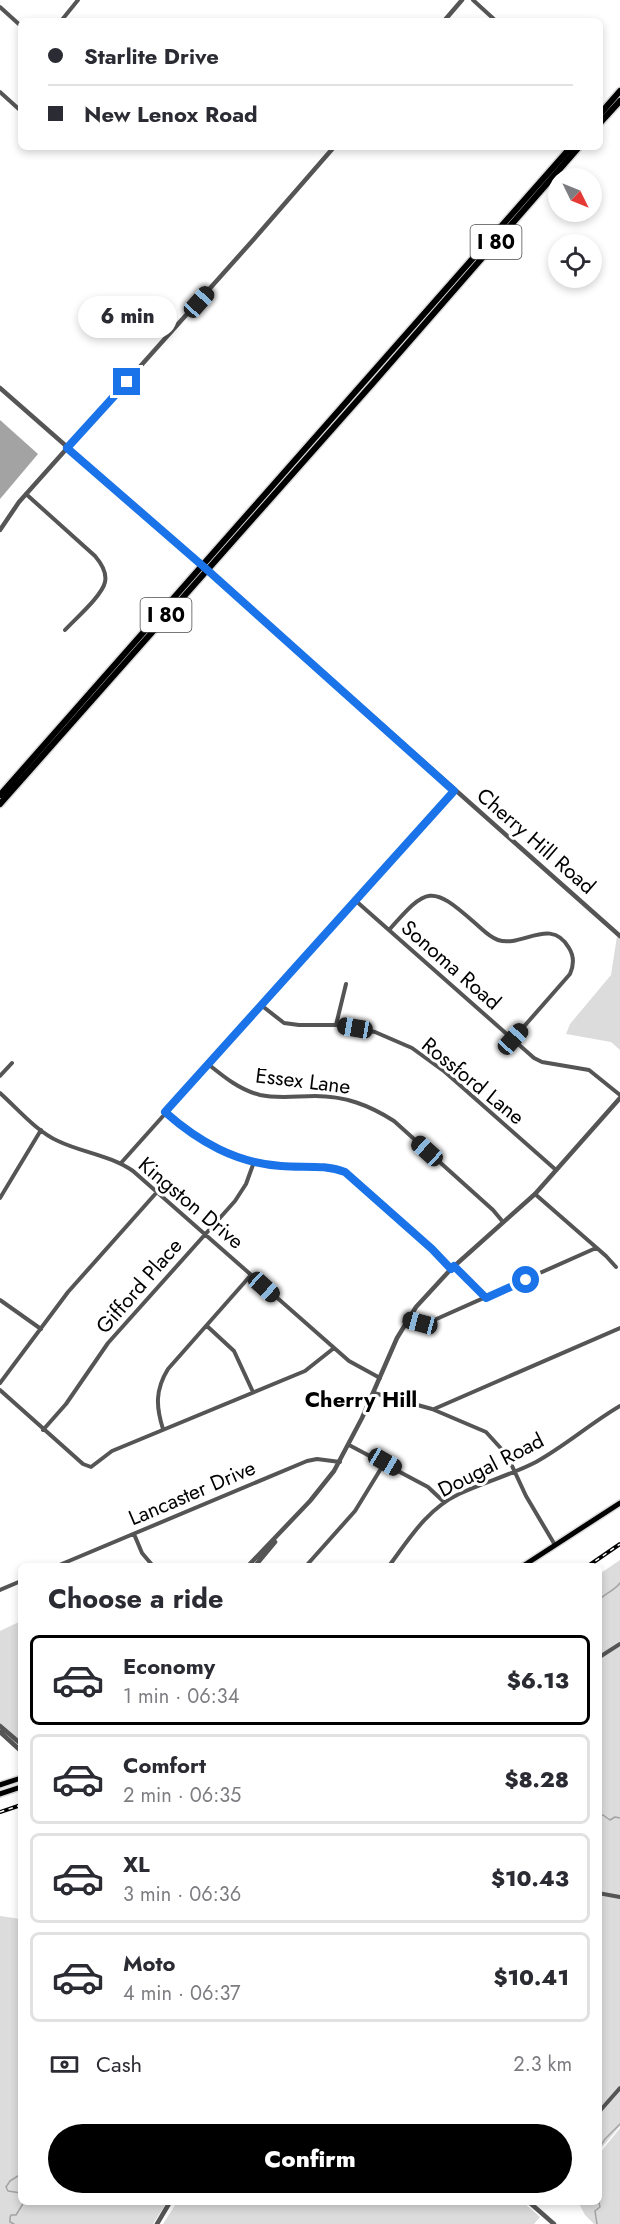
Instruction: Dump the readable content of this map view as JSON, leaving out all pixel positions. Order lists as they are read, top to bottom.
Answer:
{
  "streets": {
    "highway": ["I 80"],
    "street": [
      "Cherry Hill Road",
      "Sonoma Road",
      "Essex Lane",
      "Rossford Lane",
      "Kingston Drive",
      "Gifford Place",
      "Dougal Road",
      "Lancaster Drive"
    ]
  },
  "crossings": [
    ["Kingston Drive", "Gifford Place"]
  ],
  "districts": ["Cherry Hill"],
  "north": "bottom right",
  "page": {
    "banner": ["Starlite Drive", "New Lenox Road"],
    "bubble": "6 min",
    "heading": "Choose a ride",
    "list": [
      {
        "name": "Economy",
        "note": "1 min · 06:34",
        "value": "$6.13"
      },
      {
        "name": "Comfort",
        "note": "2 min · 06:35",
        "value": "$8.28"
      },
      {
        "name": "XL",
        "note": "3 min · 06:36",
        "value": "$10.43"
      },
      {
        "name": "Moto",
        "note": "4 min · 06:37",
        "value": "$10.41"
      }
    ],
    "pay": ["Cash", "2.3 km"],
    "buttons": "Confirm"
  }
}
